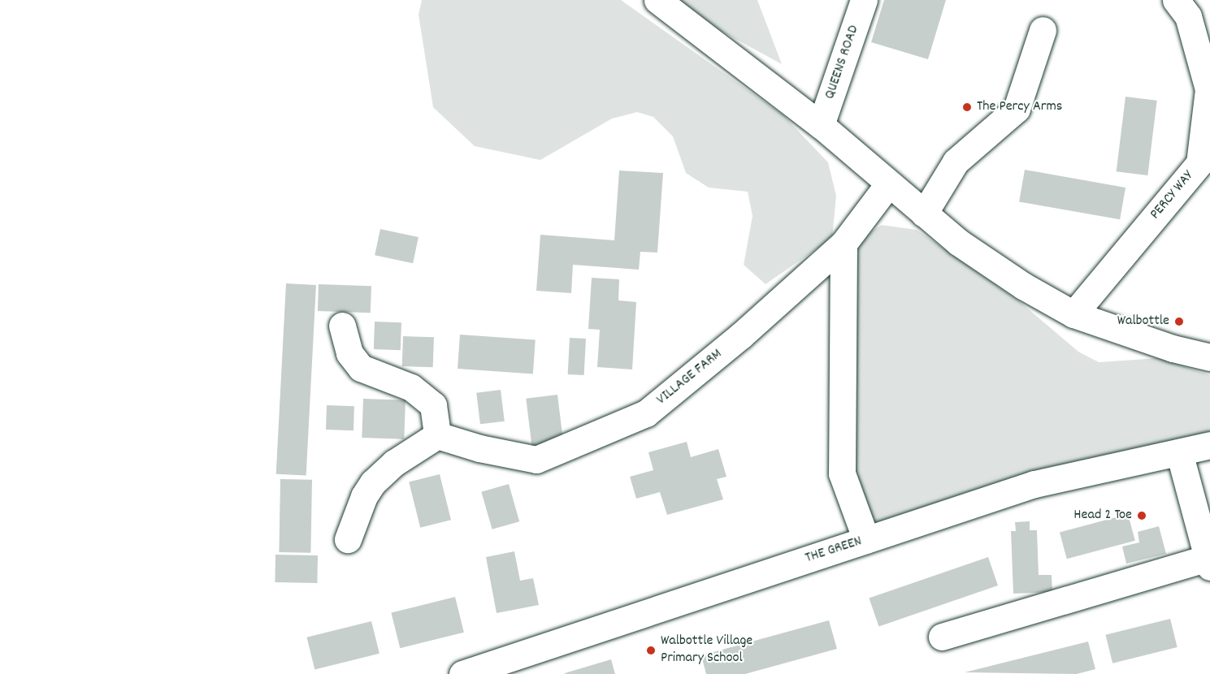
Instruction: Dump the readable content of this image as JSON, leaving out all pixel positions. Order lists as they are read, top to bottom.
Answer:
{
  "streets": {
    "street": [
      "QUEENS ROAD",
      "PERCY WAY",
      "VILLAGE FARM",
      "THE GREEN"
    ]
  },
  "places": [
    "The Percy Arms",
    "Walbottle",
    "Head 2 Toe",
    "Walbottle Village Primary School"
  ]
}
